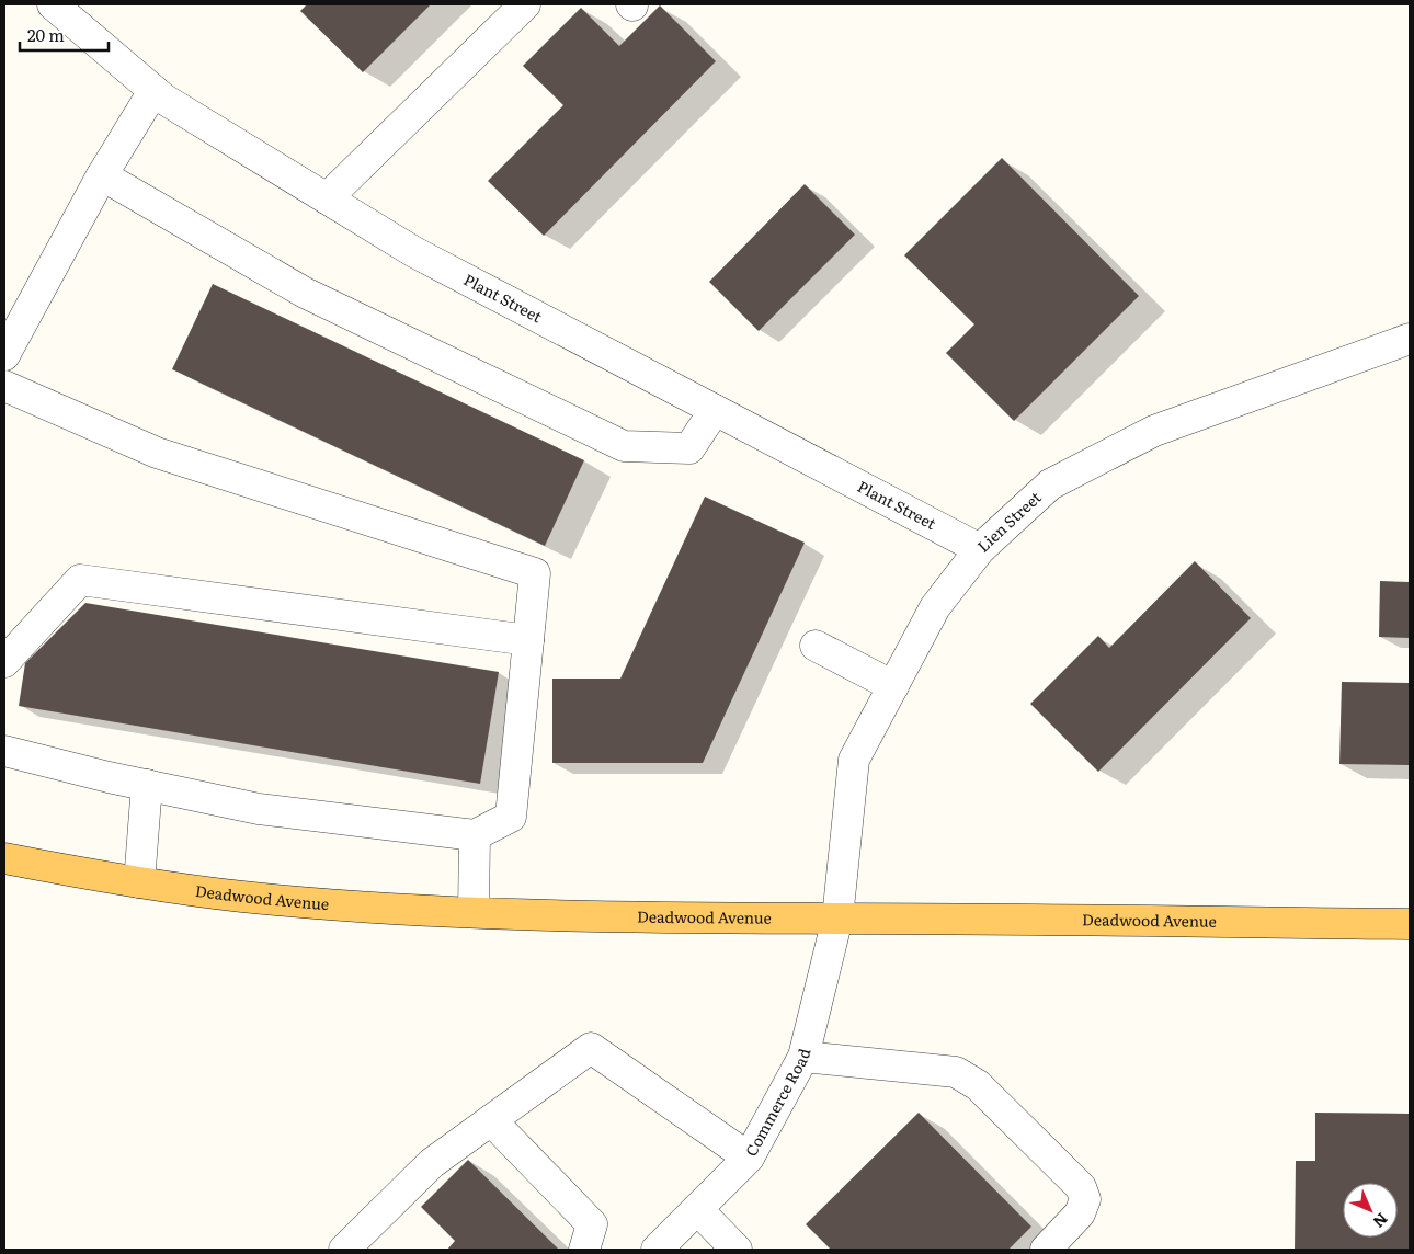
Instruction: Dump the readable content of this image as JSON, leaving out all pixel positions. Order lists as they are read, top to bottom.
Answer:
{
  "streets": {
    "main road": ["Deadwood Avenue"],
    "street": ["Plant Street", "Lien Street", "Commerce Road"]
  },
  "crossings": [
    ["Plant Street", "Lien Street"],
    ["Lien Street", "Deadwood Avenue"],
    ["Lien Street", "Commerce Road"],
    ["Deadwood Avenue", "Commerce Road"]
  ],
  "scale_bar": "20 m",
  "north": "bottom right"
}
